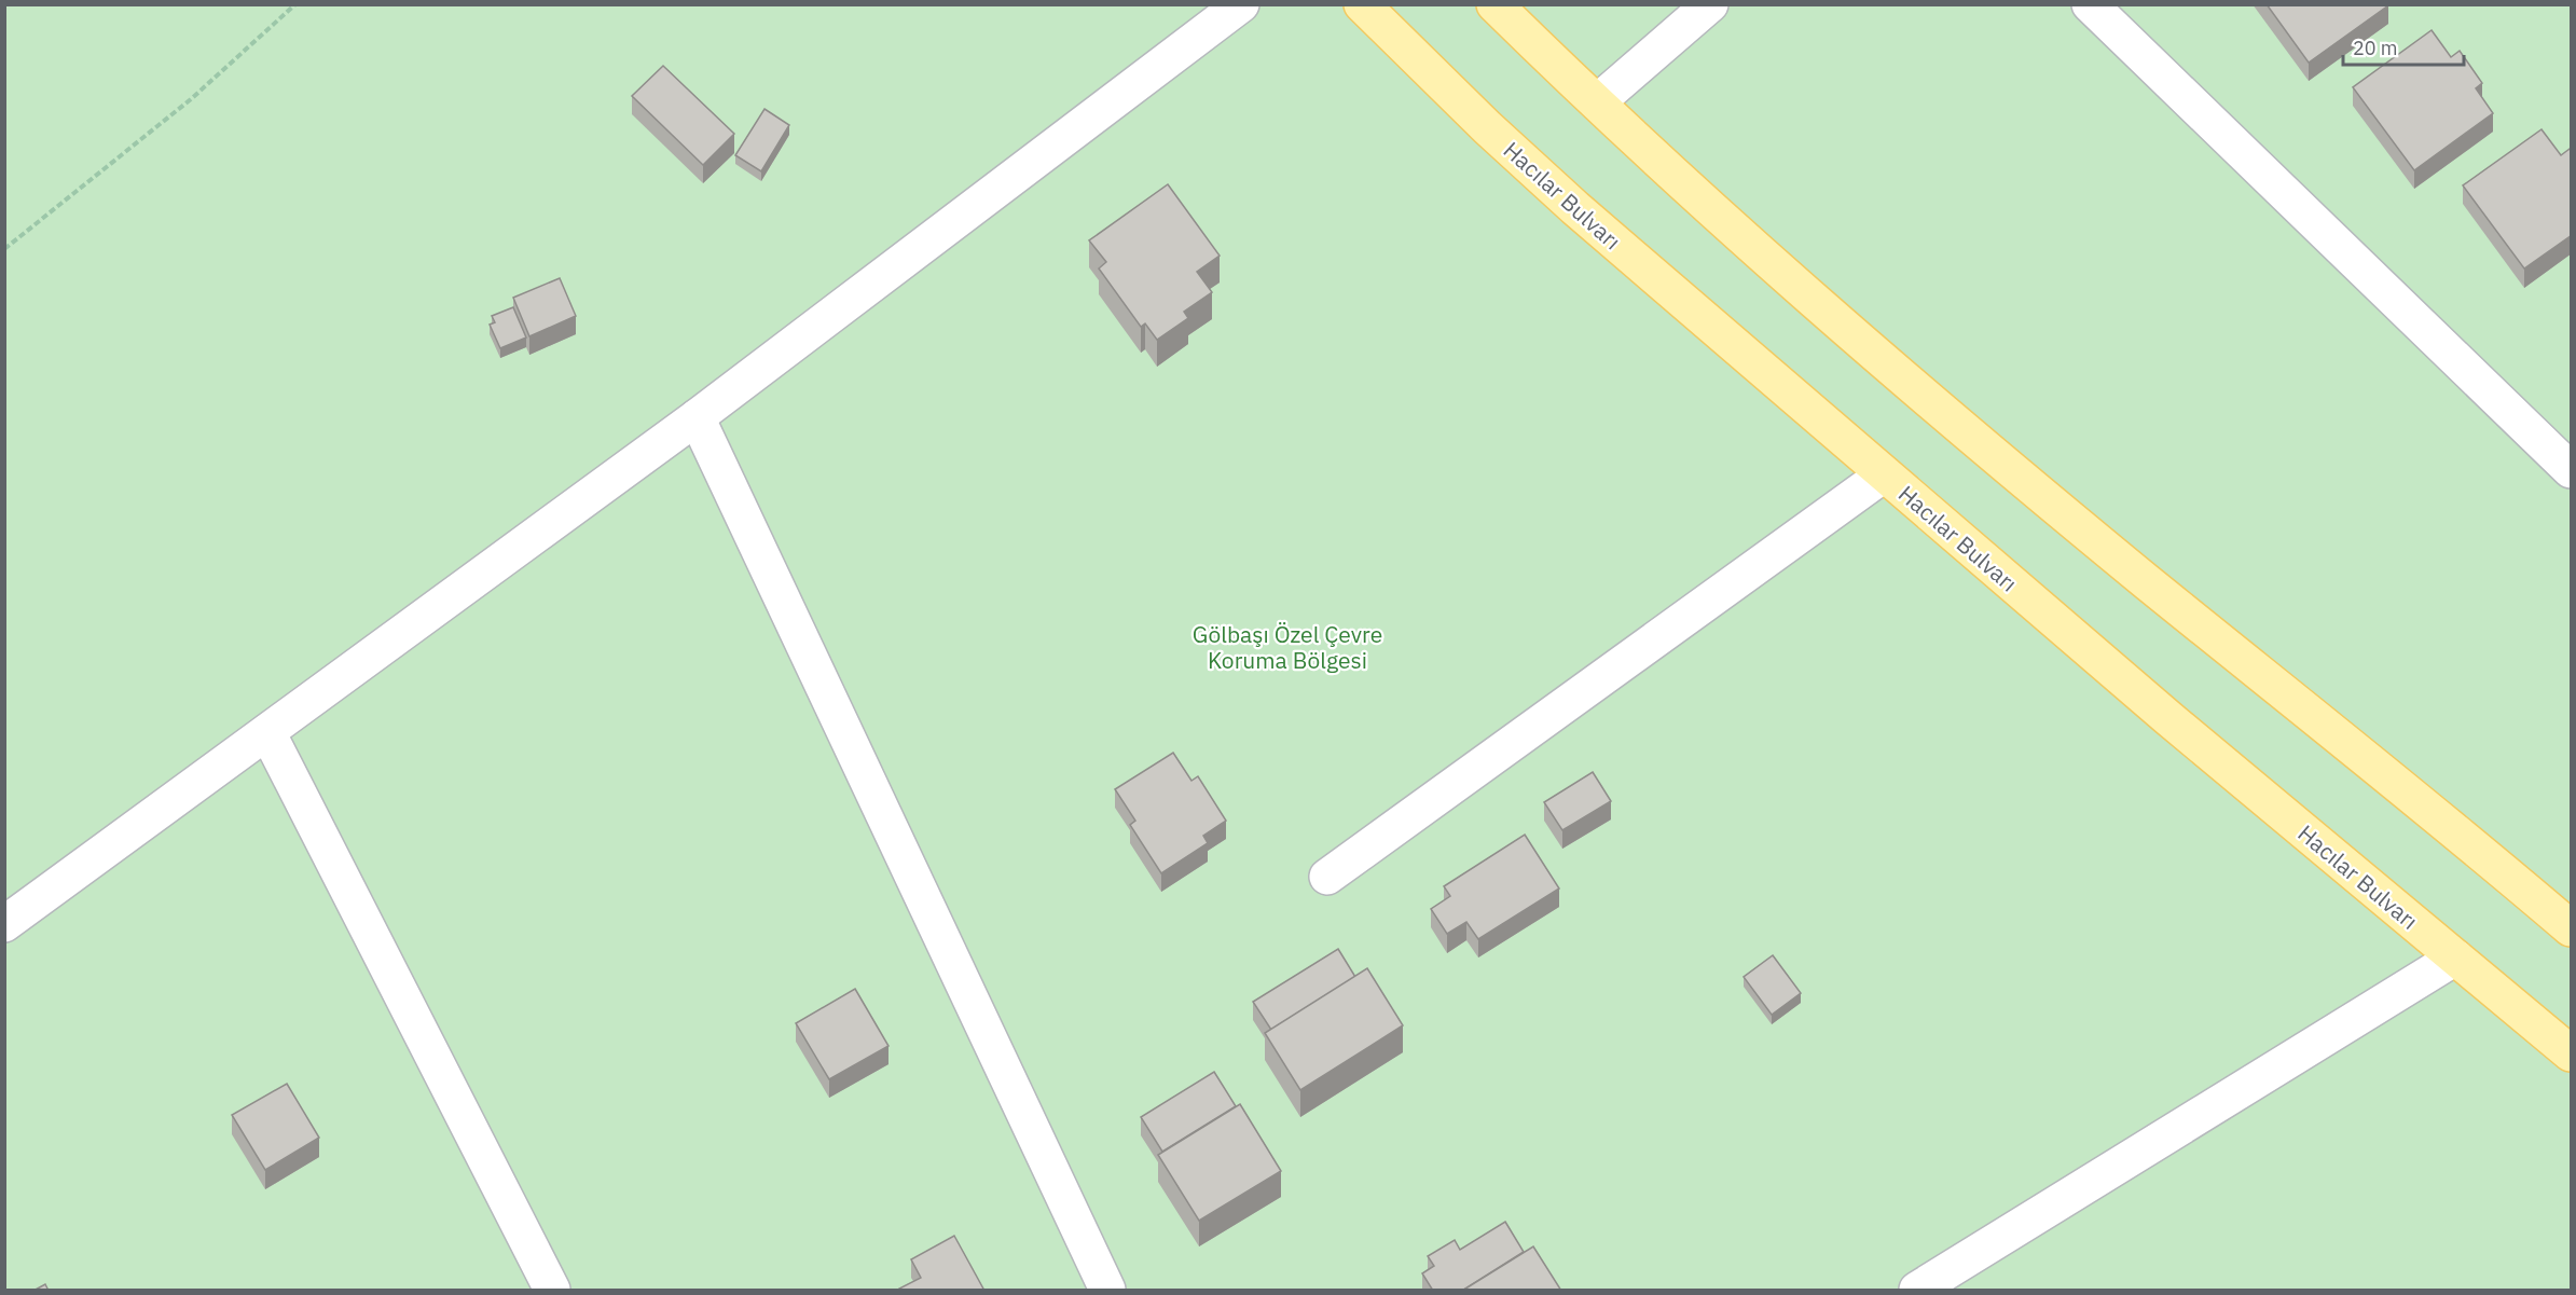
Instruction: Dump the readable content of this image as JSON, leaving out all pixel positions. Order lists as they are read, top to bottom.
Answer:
{
  "streets": {
    "main road": ["Hacılar Bulvarı"]
  },
  "parks": ["Gölbaşı Özel Çevre Koruma Bölgesi"],
  "scale_bar": "20 m"
}
